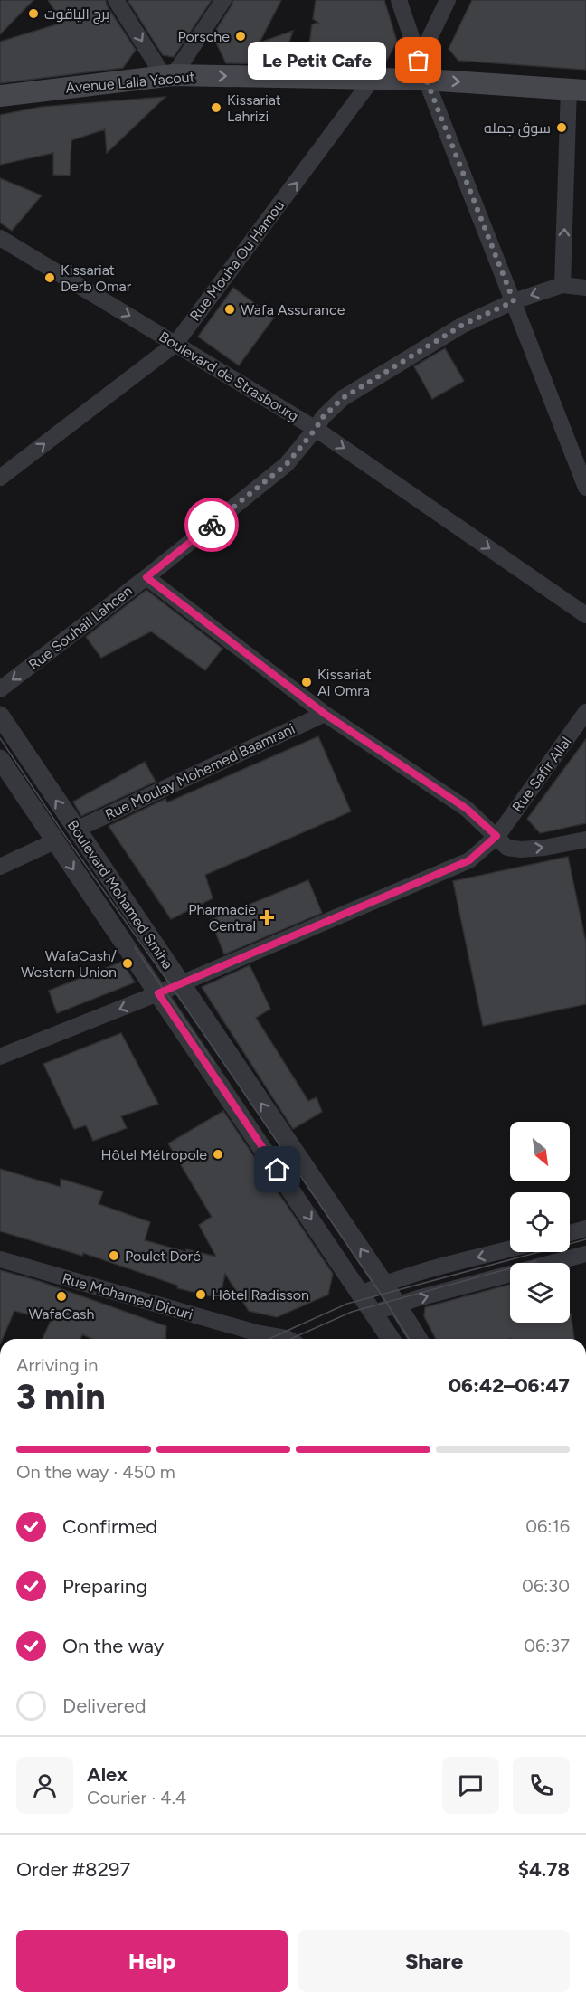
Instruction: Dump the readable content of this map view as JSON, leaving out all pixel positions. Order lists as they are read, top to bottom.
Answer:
{
  "streets": {
    "main road": ["Avenue Lalla Yacout"],
    "street": [
      "Rue Mouha Ou Hamou",
      "Boulevard de Strasbourg",
      "Rue Souhail Lahcen",
      "Rue Moulay Mohemed Baamrani",
      "Rue Safir Allal",
      "Boulevard Mohamed Smiha",
      "Rue Mohamed Diouri"
    ]
  },
  "crossings": [
    ["Avenue Lalla Yacout", "Rue Mouha Ou Hamou"],
    ["Rue Mouha Ou Hamou", "Boulevard de Strasbourg"],
    ["Boulevard de Strasbourg", "Rue Souhail Lahcen"],
    ["Rue Moulay Mohemed Baamrani", "Boulevard Mohamed Smiha"],
    ["Rue Safir Allal", "Boulevard Mohamed Smiha"]
  ],
  "one_way": ["Avenue Lalla Yacout", "Rue Mouha Ou Hamou", "Boulevard de Strasbourg"],
  "places": {
    "other": [
      "برج الياقوت",
      "Porsche",
      "Le Petit Cafe",
      "Kissariat Lahrizi",
      "سوق جمله",
      "Kissariat Derb Omar",
      "Wafa Assurance",
      "Kissariat Al Omra",
      "WafaCash/ Western Union",
      "Hôtel Métropole",
      "Poulet Doré",
      "Hôtel Radisson",
      "WafaCash"
    ],
    "health": ["Pharmacie Central"]
  },
  "north": "bottom right",
  "page": {
    "bubble": "Le Petit Cafe",
    "heading": ["3 min", "Arriving in", "06:42–06:47"],
    "panel": [
      "Alex",
      "Courier · 4.4",
      "Order #8297",
      "$4.78"
    ],
    "bar": "On the way · 450 m",
    "list": [
      ["Confirmed", "06:16"],
      ["Preparing", "06:30"],
      ["On the way", "06:37"],
      "Delivered"
    ],
    "buttons": ["Help", "Share"]
  }
}
